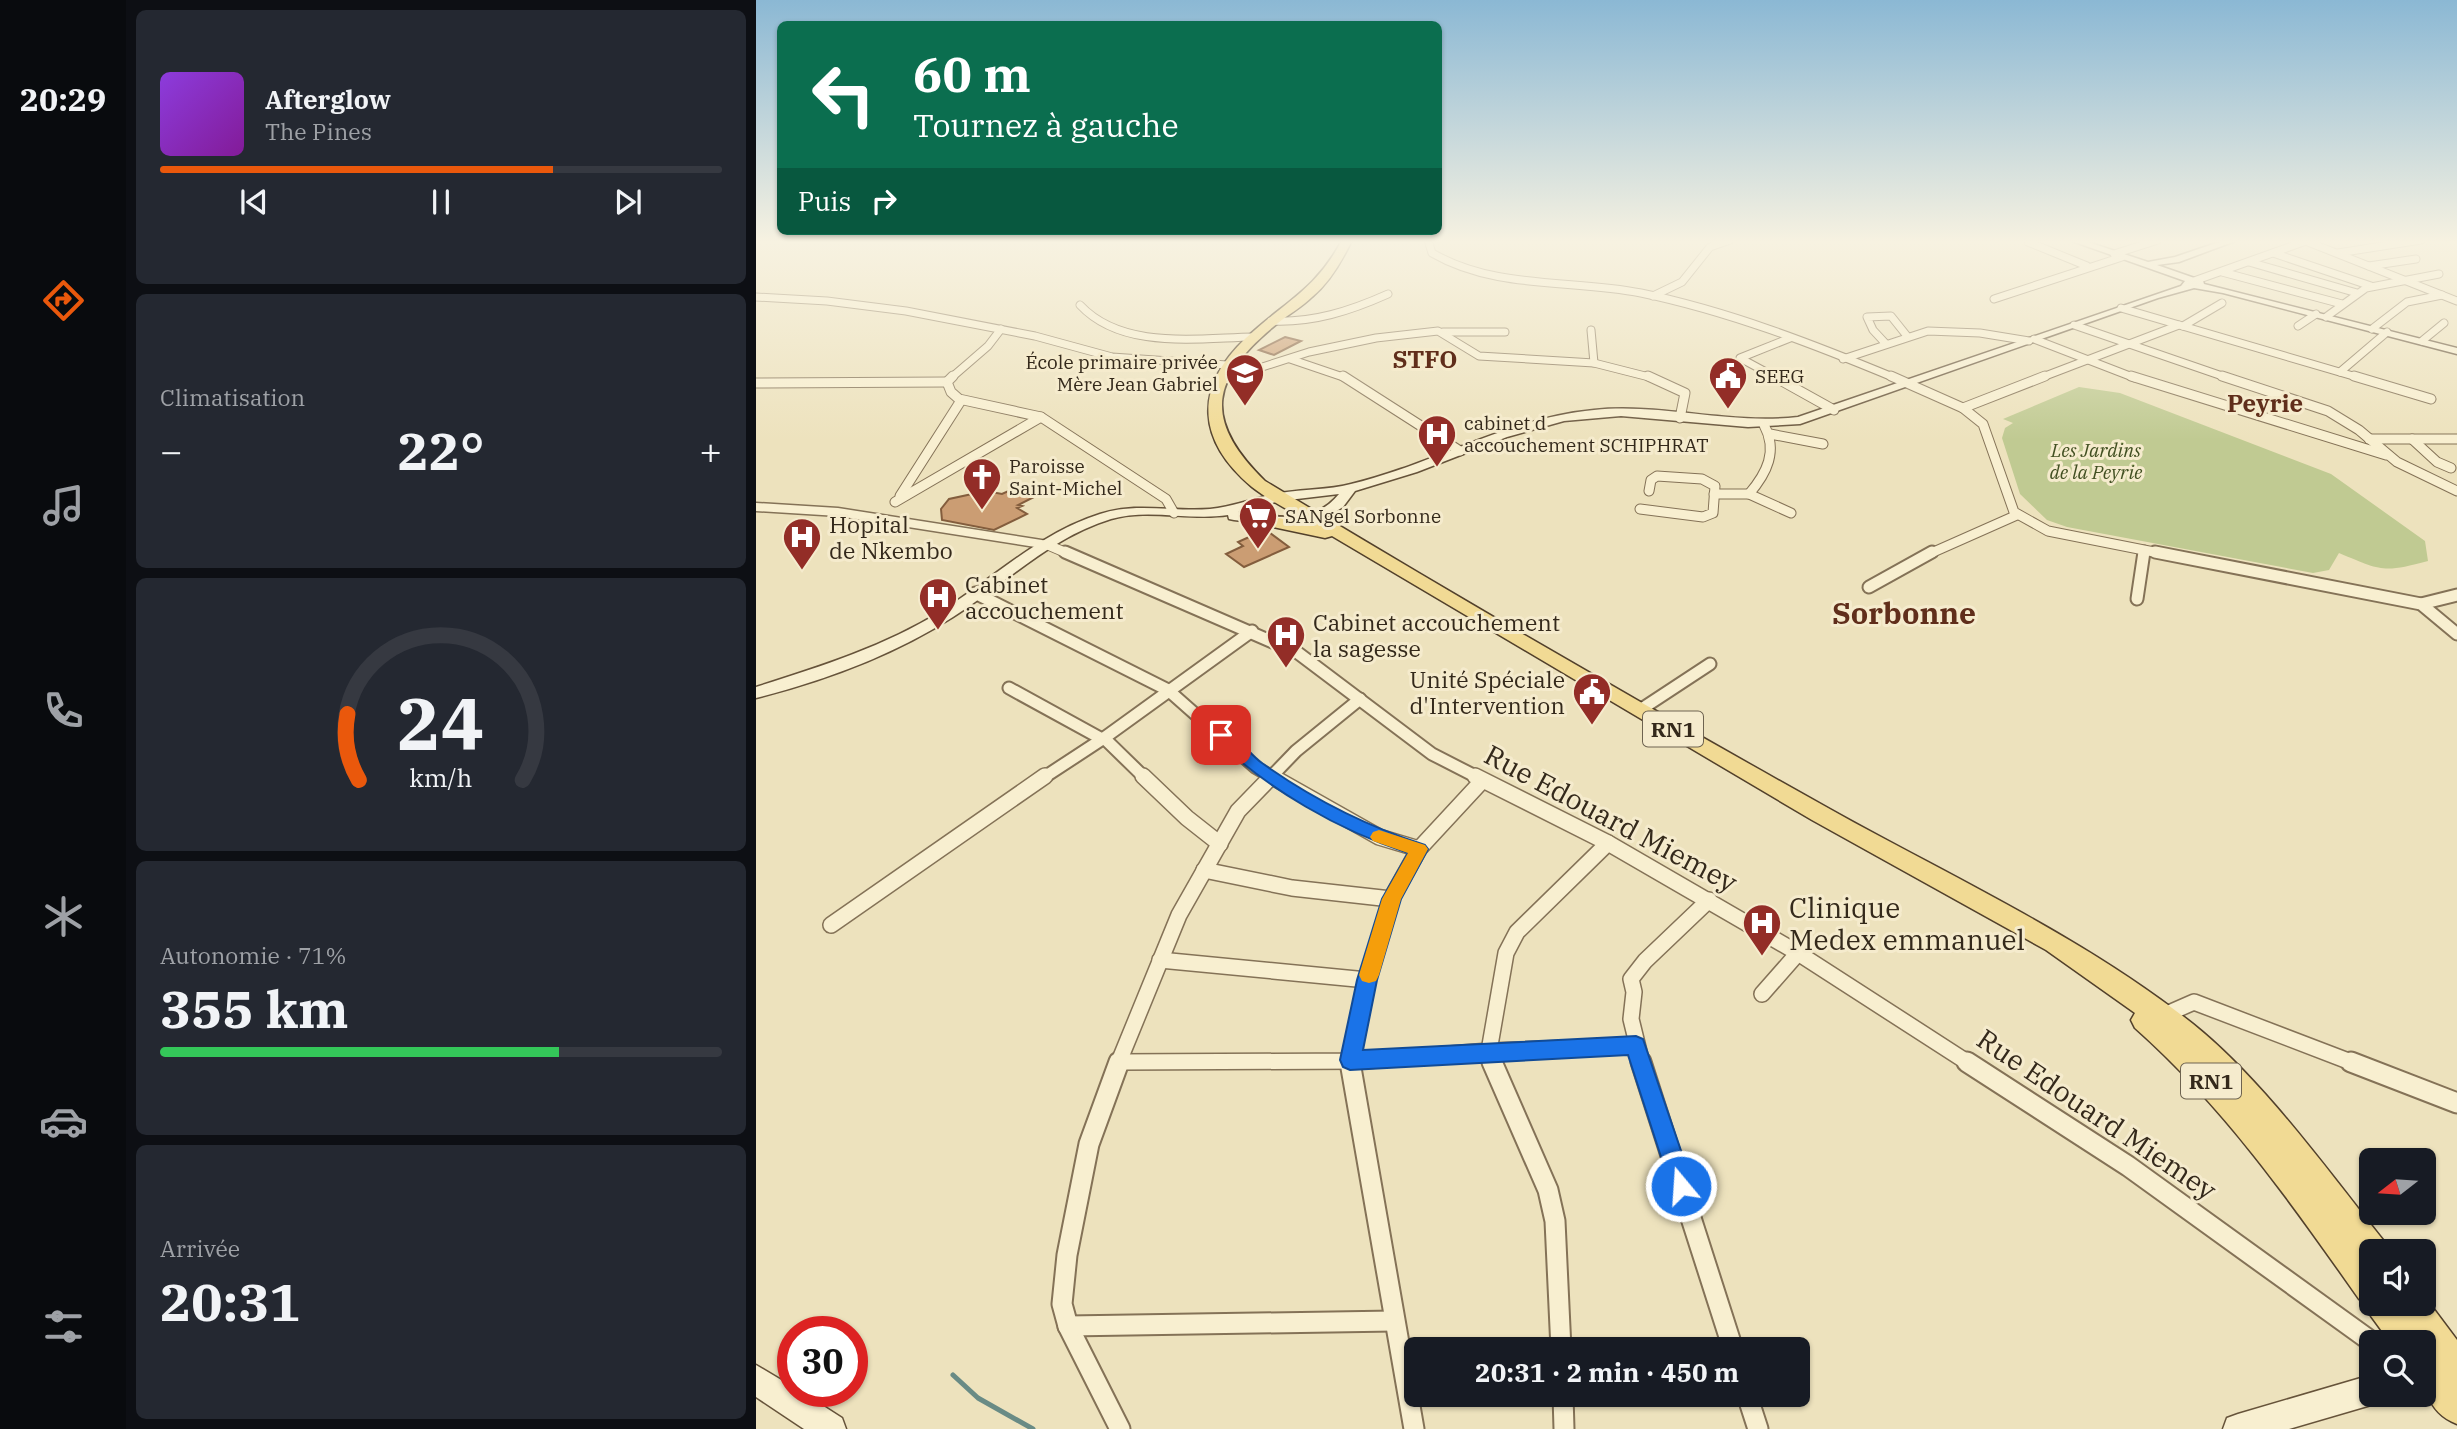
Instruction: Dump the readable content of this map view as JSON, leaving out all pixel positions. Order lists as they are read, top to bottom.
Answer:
{
  "streets": {
    "main road": ["RN1"],
    "street": ["Rue Edouard Miemey"]
  },
  "districts": ["STFO", "Peyrie", "Sorbonne"],
  "parks": ["Les Jardins de la Peyrie"],
  "places": {
    "school or university": ["École primaire privée Mère Jean Gabriel"],
    "public building": ["SEEG", "Unité Spéciale d'Intervention"],
    "hospital": [
      "cabinet d accouchement SCHIPHRAT",
      "Hopital de Nkembo",
      "Cabinet accouchement",
      "Cabinet accouchement la sagesse",
      "Clinique Medex emmanuel"
    ],
    "church": ["Paroisse Saint-Michel"],
    "supermarket": ["SANgel Sorbonne"]
  },
  "north": "left",
  "page": {
    "tabs": "20:29",
    "turn": ["60 m", "Tournez à gauche"],
    "song": ["Afterglow", "The Pines"],
    "then": "Puis",
    "tile": [
      "Climatisation",
      ["Autonomie · 71%", "355 km"],
      ["Arrivée", "20:31"]
    ],
    "heat": ["−", "22°", "+"],
    "limit": "30",
    "trip": "20:31 · 2 min · 450 m",
    "gauge": ["24", "km/h"]
  }
}
